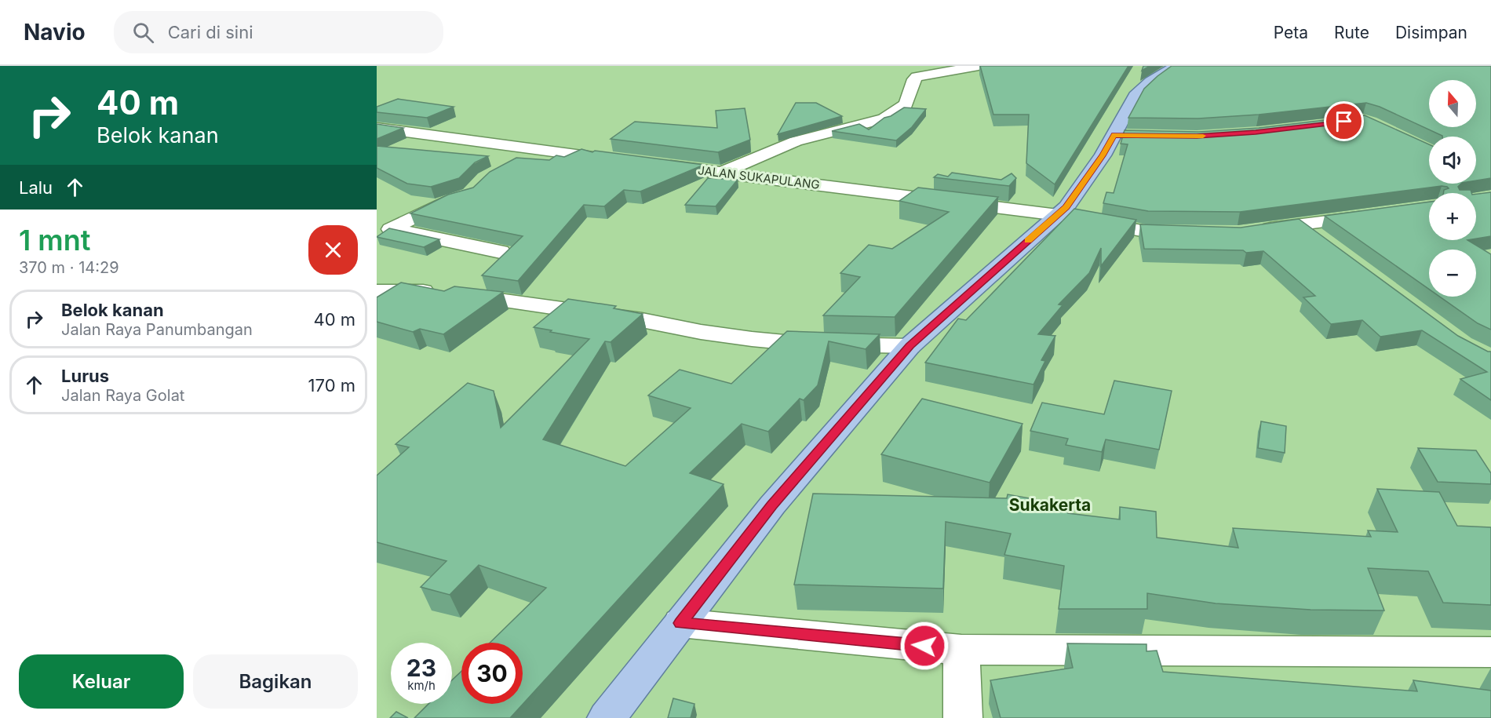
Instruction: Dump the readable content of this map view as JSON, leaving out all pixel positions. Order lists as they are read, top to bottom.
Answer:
{
  "streets": {
    "street": ["JALAN SUKAPULANG"]
  },
  "districts": ["Sukakerta"],
  "north": "top",
  "page": {
    "header": "Navio",
    "search": "Cari di sini",
    "nav": ["Peta", "Rute", "Disimpan"],
    "turn": ["40 m", "Belok kanan"],
    "map_buttons": ["+", "−"],
    "then": "Lalu",
    "heading": ["1 mnt", "370 m · 14:29"],
    "list": [
      {
        "name": "Belok kanan",
        "note": "Jalan Raya Panumbangan",
        "value": "40 m"
      },
      {
        "name": "Lurus",
        "note": "Jalan Raya Golat",
        "value": "170 m"
      }
    ],
    "speed": "23 km/h",
    "limit": "30",
    "buttons": ["Keluar", "Bagikan"]
  }
}
